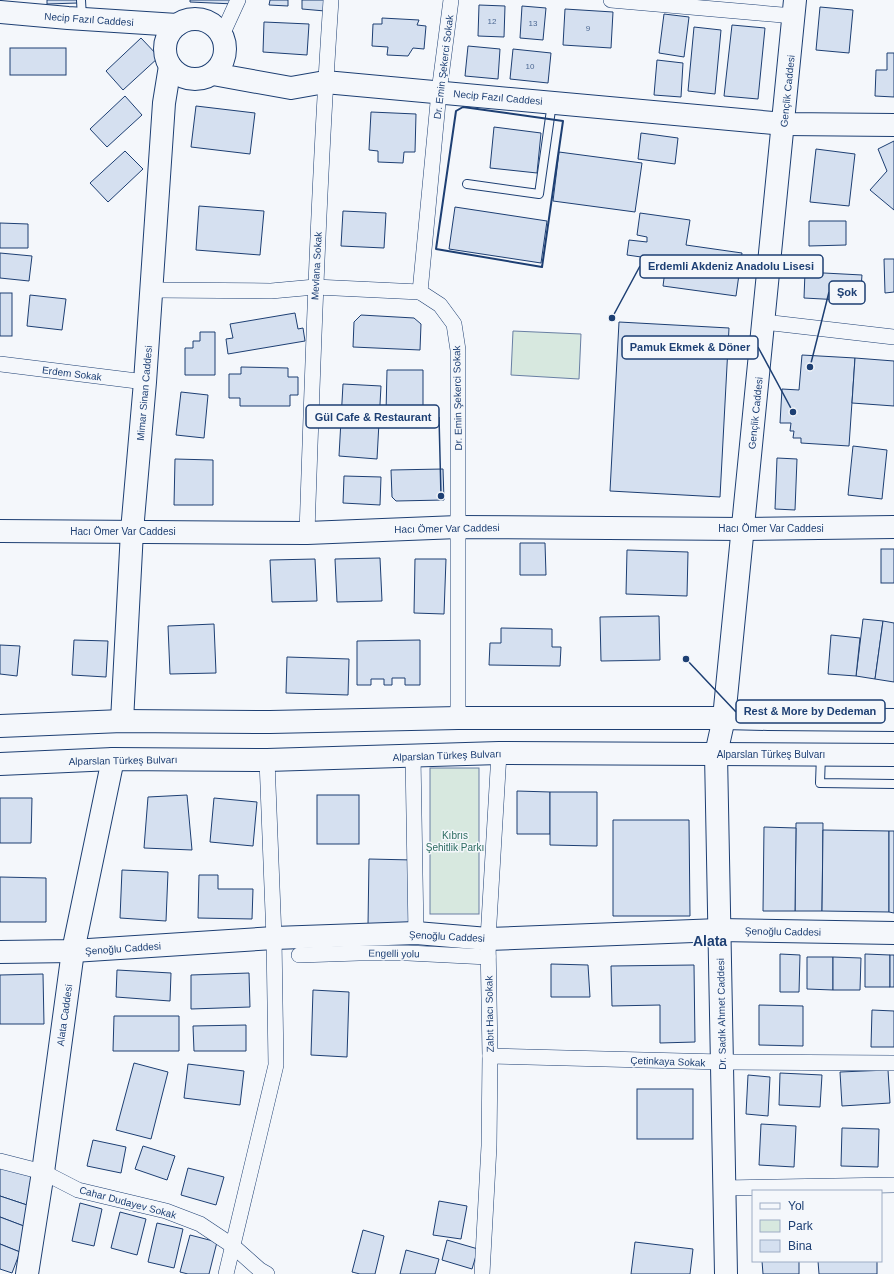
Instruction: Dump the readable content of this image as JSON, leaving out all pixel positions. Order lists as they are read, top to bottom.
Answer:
{
  "streets": {
    "main road": [
      "Necip Fazıl Caddesi",
      "Gençlik Caddesi",
      "Mimar Sinan Caddesi",
      "Hacı Ömer Var Caddesi",
      "Alparslan Türkeş Bulvarı",
      "Şenoğlu Caddesi",
      "Dr. Sadık Ahmet Caddesi",
      "Alata Caddesi"
    ],
    "street": [
      "Dr. Emin Şekerci Sokak",
      "Mevlana Sokak",
      "Erdem Sokak",
      "Engelli yolu",
      "Zabıt Hacı Sokak",
      "Çetinkaya Sokak",
      "Cahar Dudayev Sokak"
    ]
  },
  "crossings": [
    ["Necip Fazıl Caddesi", "Dr. Emin Şekerci Sokak"],
    ["Necip Fazıl Caddesi", "Gençlik Caddesi"],
    ["Necip Fazıl Caddesi", "Mevlana Sokak"],
    ["Necip Fazıl Caddesi", "Mimar Sinan Caddesi"],
    ["Dr. Emin Şekerci Sokak", "Hacı Ömer Var Caddesi"],
    ["Gençlik Caddesi", "Hacı Ömer Var Caddesi"],
    ["Gençlik Caddesi", "Alparslan Türkeş Bulvarı"],
    ["Gençlik Caddesi", "Dr. Sadık Ahmet Caddesi"],
    ["Mevlana Sokak", "Hacı Ömer Var Caddesi"],
    ["Erdem Sokak", "Mimar Sinan Caddesi"],
    ["Mimar Sinan Caddesi", "Hacı Ömer Var Caddesi"],
    ["Alparslan Türkeş Bulvarı", "Zabıt Hacı Sokak"],
    ["Alparslan Türkeş Bulvarı", "Dr. Sadık Ahmet Caddesi"],
    ["Alparslan Türkeş Bulvarı", "Alata Caddesi"],
    ["Şenoğlu Caddesi", "Engelli yolu"],
    ["Şenoğlu Caddesi", "Zabıt Hacı Sokak"],
    ["Şenoğlu Caddesi", "Dr. Sadık Ahmet Caddesi"],
    ["Şenoğlu Caddesi", "Alata Caddesi"],
    ["Engelli yolu", "Zabıt Hacı Sokak"],
    ["Zabıt Hacı Sokak", "Çetinkaya Sokak"],
    ["Dr. Sadık Ahmet Caddesi", "Çetinkaya Sokak"],
    ["Alata Caddesi", "Cahar Dudayev Sokak"]
  ],
  "districts": ["Alata"],
  "parks": ["Kıbrıs Şehitlik Parkı"],
  "places": [
    "Erdemli Akdeniz Anadolu Lisesi",
    "Şok",
    "Pamuk Ekmek & Döner",
    "Gül Cafe & Restaurant",
    "Rest & More by Dedeman"
  ],
  "house_numbers": [
    "12",
    "13",
    "9",
    "10"
  ],
  "legend": ["Yol", "Park", "Bina"]
}
